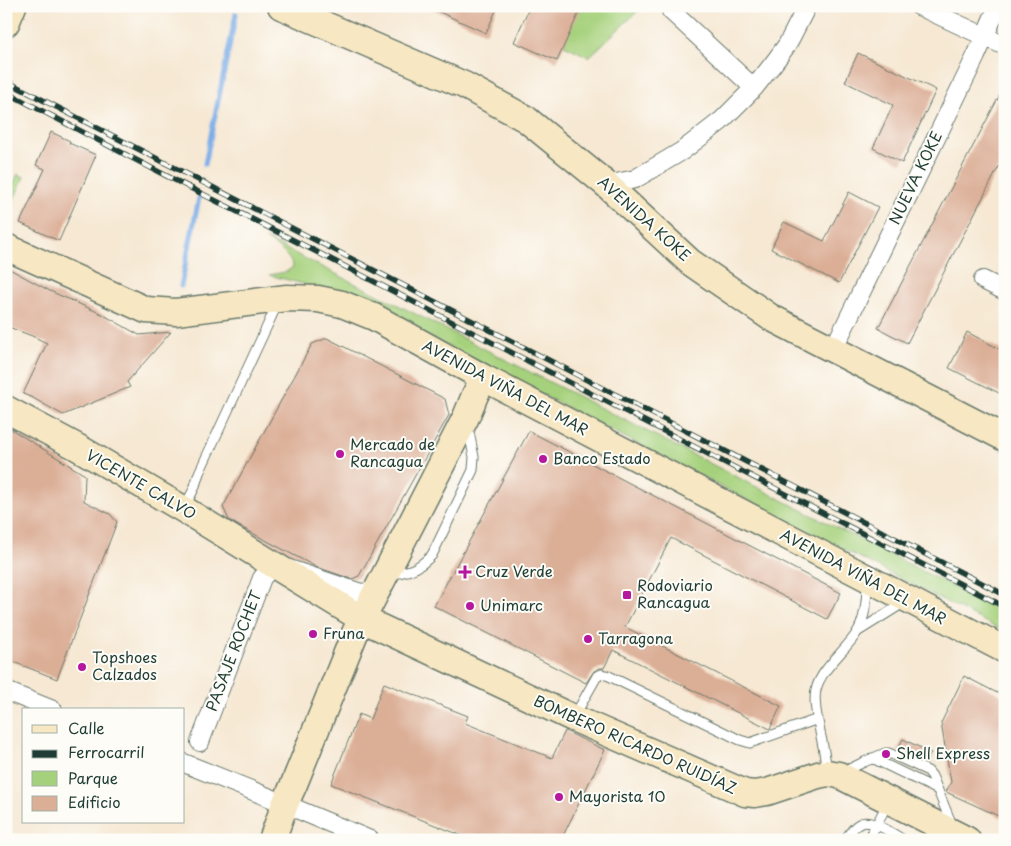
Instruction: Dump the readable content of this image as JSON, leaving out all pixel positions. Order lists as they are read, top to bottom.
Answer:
{
  "streets": {
    "street": [
      "NUEVA KOKE",
      "AVENIDA KOKE",
      "AVENIDA VIÑA DEL MAR",
      "VICENTE CALVO",
      "PASAJE ROCHET",
      "BOMBERO RICARDO RUIDÍAZ"
    ]
  },
  "crossings": [
    ["NUEVA KOKE", "AVENIDA KOKE"],
    ["VICENTE CALVO", "PASAJE ROCHET"],
    ["VICENTE CALVO", "BOMBERO RICARDO RUIDÍAZ"]
  ],
  "places": {
    "other": [
      "Mercado de Rancagua",
      "Banco Estado",
      "Unimarc",
      "Fruna",
      "Tarragona",
      "Topshoes Calzados",
      "Shell Express",
      "Mayorista 10"
    ],
    "health": ["Cruz Verde"],
    "transit": ["Rodoviario Rancagua"]
  },
  "legend": [
    "Calle",
    "Ferrocarril",
    "Parque",
    "Edificio"
  ]
}
